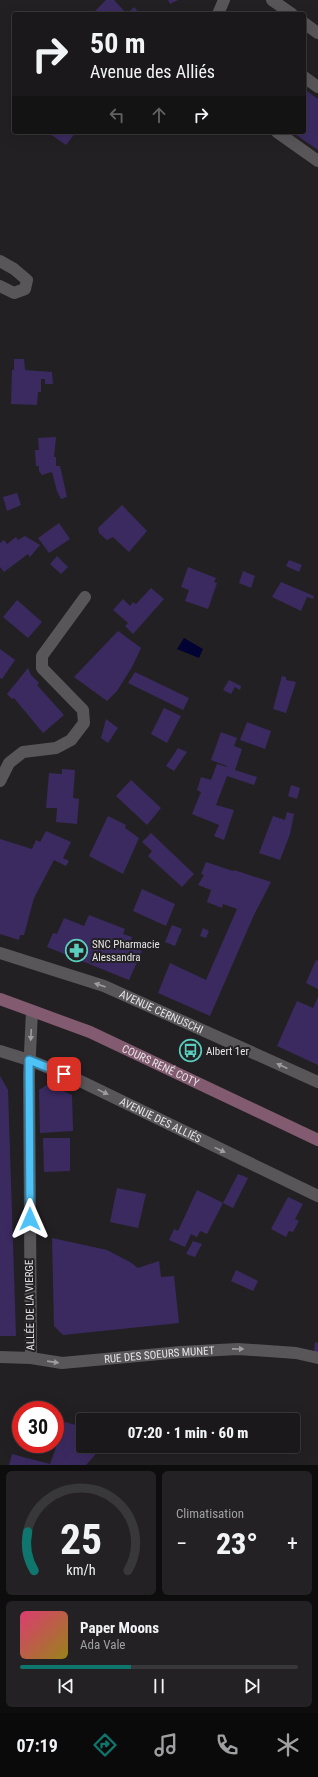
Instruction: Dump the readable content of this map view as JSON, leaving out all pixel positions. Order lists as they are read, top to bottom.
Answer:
{
  "streets": {
    "street": [
      "AVENUE CERNUSCHI",
      "COURS RENÉ COTY",
      "AVENUE DES ALLIÉS",
      "ALLÉE DE LA VIERGE",
      "RUE DES SOEURS MUNET"
    ]
  },
  "crossings": [
    ["COURS RENÉ COTY", "ALLÉE DE LA VIERGE"],
    ["AVENUE DES ALLIÉS", "ALLÉE DE LA VIERGE"],
    ["ALLÉE DE LA VIERGE", "RUE DES SOEURS MUNET"]
  ],
  "one_way": ["AVENUE CERNUSCHI", "AVENUE DES ALLIÉS", "RUE DES SOEURS MUNET"],
  "places": {
    "pharmacy": ["SNC Pharmacie Alessandra"],
    "bus stop": ["Albert 1er"]
  },
  "page": {
    "turn": ["50 m", "Avenue des Alliés"],
    "limit": "30",
    "trip": "07:20 · 1 min · 60 m",
    "tile": "Climatisation",
    "heat": ["−", "23°", "+"],
    "song": ["Paper Moons", "Ada Vale"],
    "tabs": "07:19",
    "gauge": ["25", "km/h"]
  }
}
